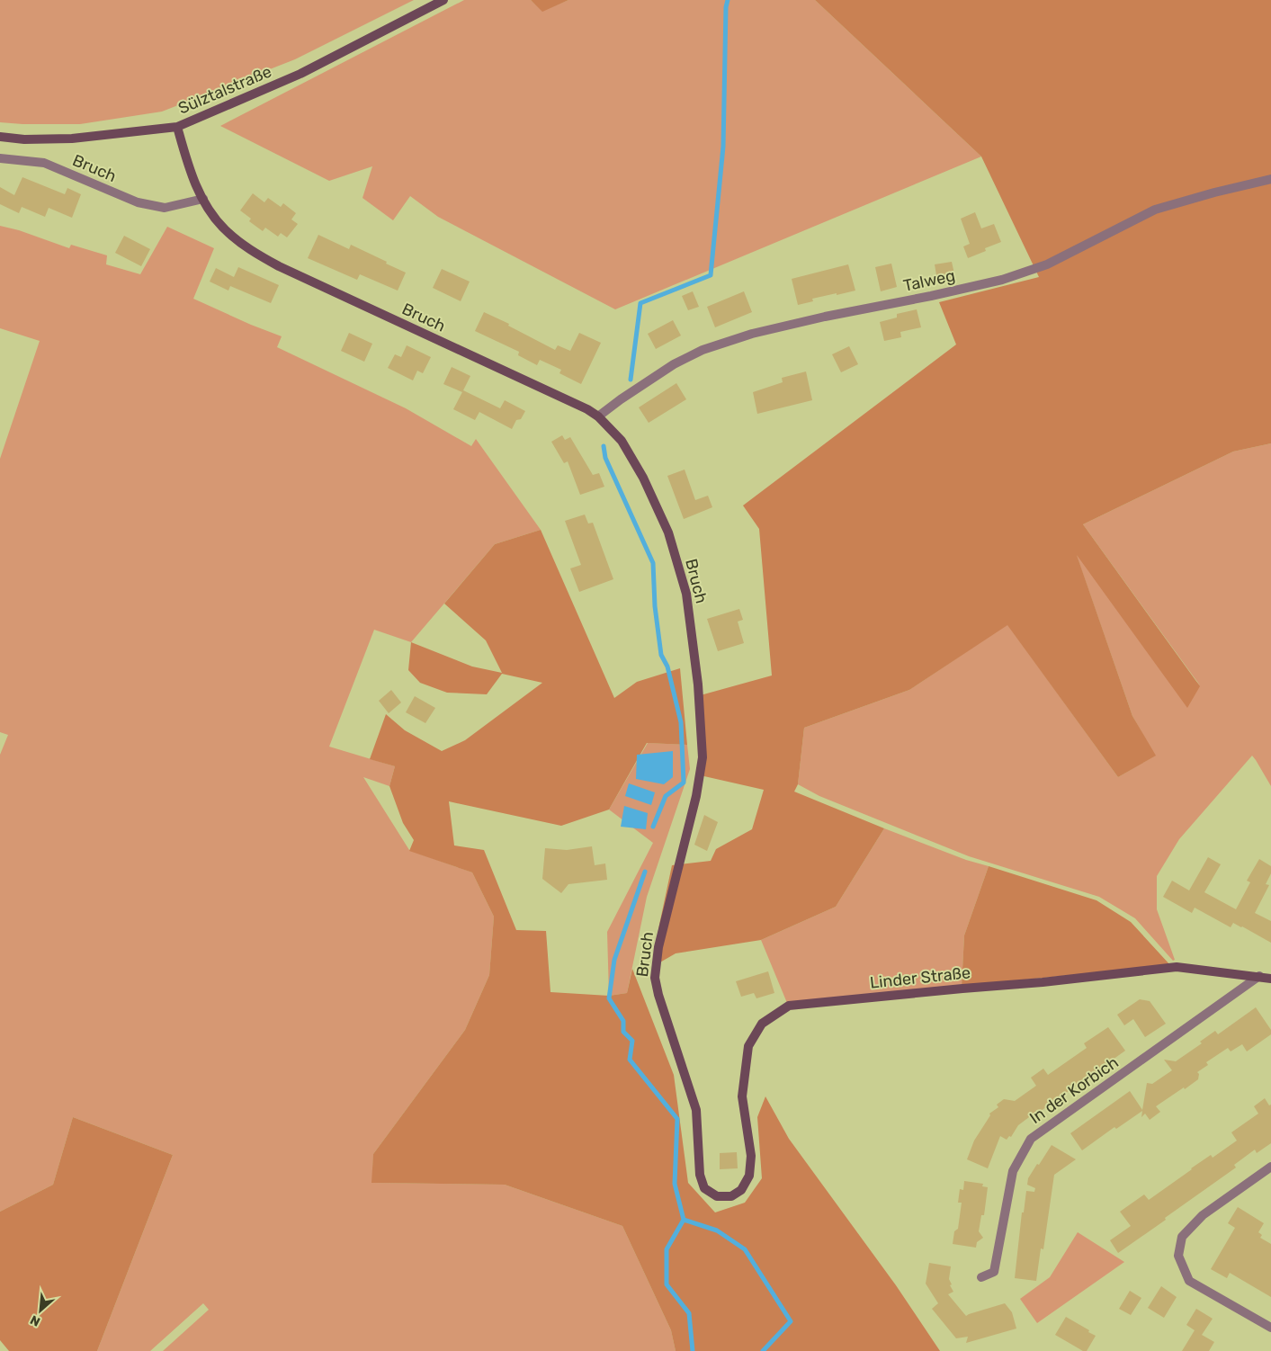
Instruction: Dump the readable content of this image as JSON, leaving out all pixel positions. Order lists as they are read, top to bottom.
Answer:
{
  "streets": {
    "street": [
      "Sülztalstraße",
      "Bruch",
      "Talweg",
      "Linder Straße",
      "In der Korbich"
    ]
  },
  "crossings": [
    ["Sülztalstraße", "Bruch"],
    ["Bruch", "Talweg"],
    ["Bruch", "Linder Straße"],
    ["Linder Straße", "In der Korbich"]
  ],
  "north": "bottom left"
}
